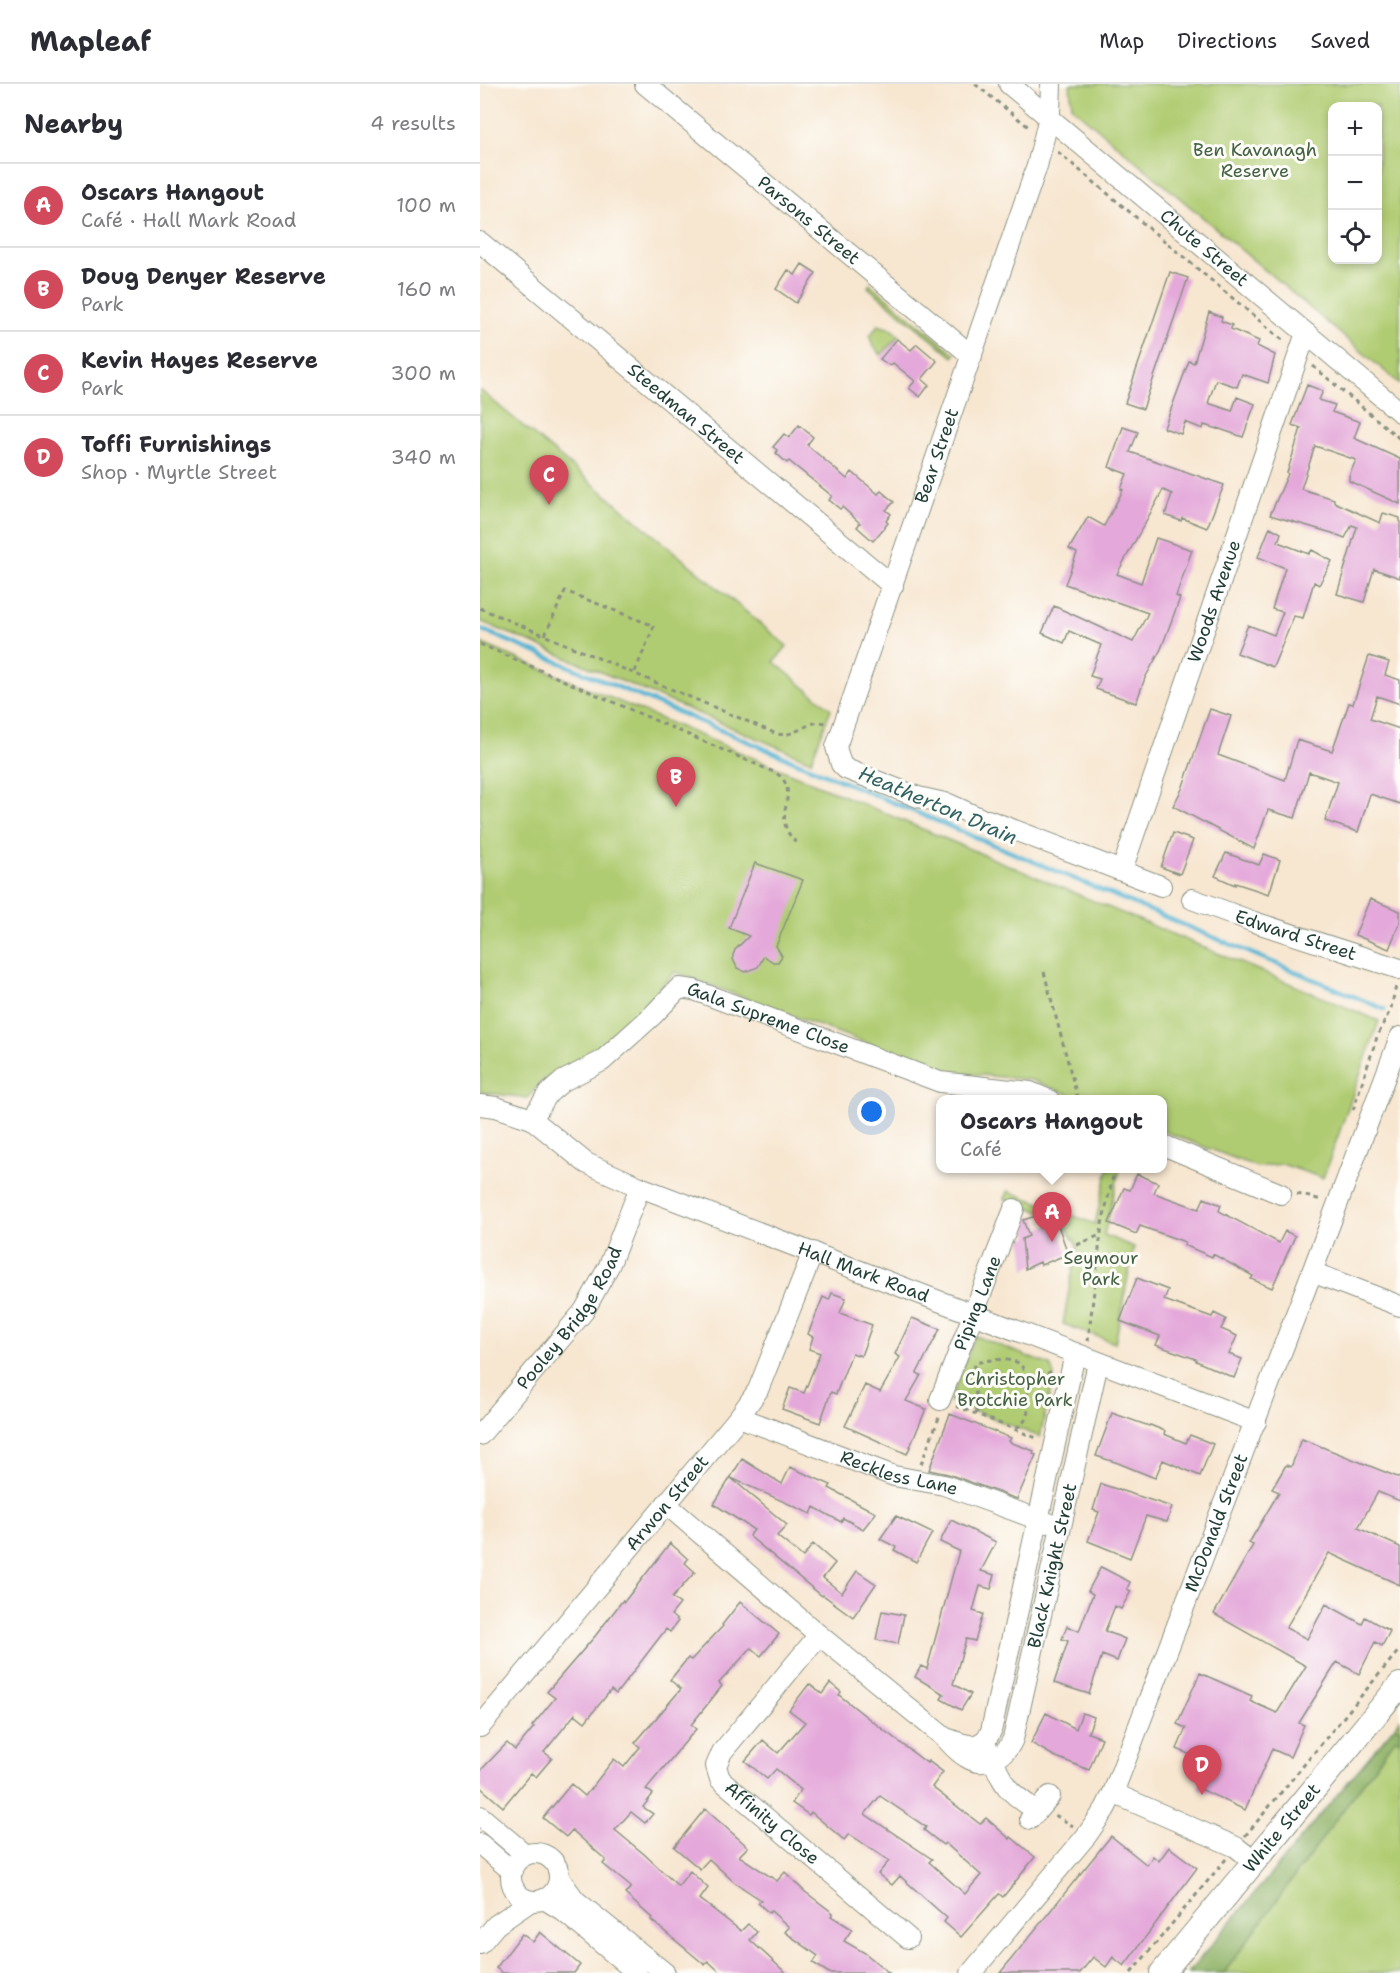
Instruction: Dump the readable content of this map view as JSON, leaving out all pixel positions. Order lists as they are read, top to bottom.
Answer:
{
  "streets": {
    "main road": ["White Street"],
    "street": [
      "Parsons Street",
      "Chute Street",
      "Steedman Street",
      "Bear Street",
      "Woods Avenue",
      "Edward Street",
      "Gala Supreme Close",
      "Hall Mark Road",
      "Piping Lane",
      "Pooley Bridge Road",
      "Reckless Lane",
      "Arwon Street",
      "McDonald Street",
      "Black Knight Street",
      "Affinity Close"
    ]
  },
  "crossings": [
    ["Parsons Street", "Bear Street"],
    ["Chute Street", "Bear Street"],
    ["Chute Street", "Woods Avenue"],
    ["Steedman Street", "Bear Street"],
    ["Gala Supreme Close", "Hall Mark Road"],
    ["Hall Mark Road", "Piping Lane"],
    ["Hall Mark Road", "Pooley Bridge Road"],
    ["Hall Mark Road", "Arwon Street"],
    ["Hall Mark Road", "McDonald Street"],
    ["Hall Mark Road", "Black Knight Street"],
    ["Reckless Lane", "Arwon Street"],
    ["Reckless Lane", "Black Knight Street"]
  ],
  "water": ["Heatherton Drain"],
  "parks": ["Ben Kavanagh Reserve", "Seymour Park", "Christopher Brotchie Park"],
  "page": {
    "header": "Mapleaf",
    "nav": ["Map", "Directions", "Saved"],
    "heading": ["Nearby", "4 results"],
    "map_buttons": ["+", "−"],
    "list": [
      {
        "mark": "A",
        "name": "Oscars Hangout",
        "note": "Café · Hall Mark Road",
        "value": "100 m"
      },
      {
        "mark": "B",
        "name": "Doug Denyer Reserve",
        "note": "Park",
        "value": "160 m"
      },
      {
        "mark": "C",
        "name": "Kevin Hayes Reserve",
        "note": "Park",
        "value": "300 m"
      },
      {
        "mark": "D",
        "name": "Toffi Furnishings",
        "note": "Shop · Myrtle Street",
        "value": "340 m"
      }
    ],
    "pins": [
      "C",
      "B",
      "A",
      "D"
    ],
    "popup": ["Oscars Hangout", "Café"]
  }
}
